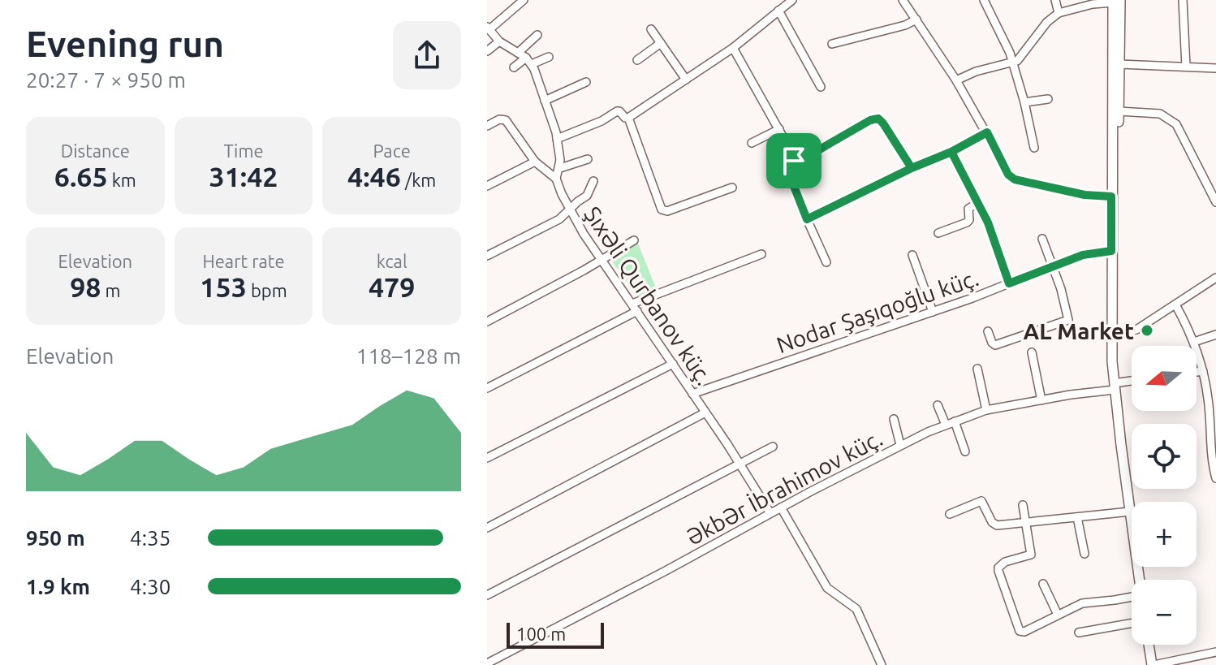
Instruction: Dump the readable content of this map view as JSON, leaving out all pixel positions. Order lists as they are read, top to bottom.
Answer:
{
  "streets": {
    "street": ["Şıxəli Qurbanov küç.", "Nodar Şaşıqoğlu küç.", "Əkbər İbrahimov küç."]
  },
  "crossings": [
    ["Şıxəli Qurbanov küç.", "Nodar Şaşıqoğlu küç."],
    ["Şıxəli Qurbanov küç.", "Əkbər İbrahimov küç."]
  ],
  "places": ["AL Market"],
  "scale_bar": "100 m",
  "north": "left",
  "page": {
    "heading": ["Evening run", "20:27 · 7 × 950 m"],
    "stats": [
      ["Distance", "6.65 km"],
      ["Time", "31:42"],
      ["Pace", "4:46 /km"],
      ["Elevation", "98 m"],
      ["Heart rate", "153 bpm"],
      ["kcal", "479"]
    ],
    "chart": ["Elevation", "118–128 m"],
    "map_buttons": ["+", "−"],
    "list": [
      {
        "name": "950 m",
        "note": "4:35"
      },
      {
        "name": "1.9 km",
        "note": "4:30"
      }
    ],
    "scale": "100 m"
  }
}
